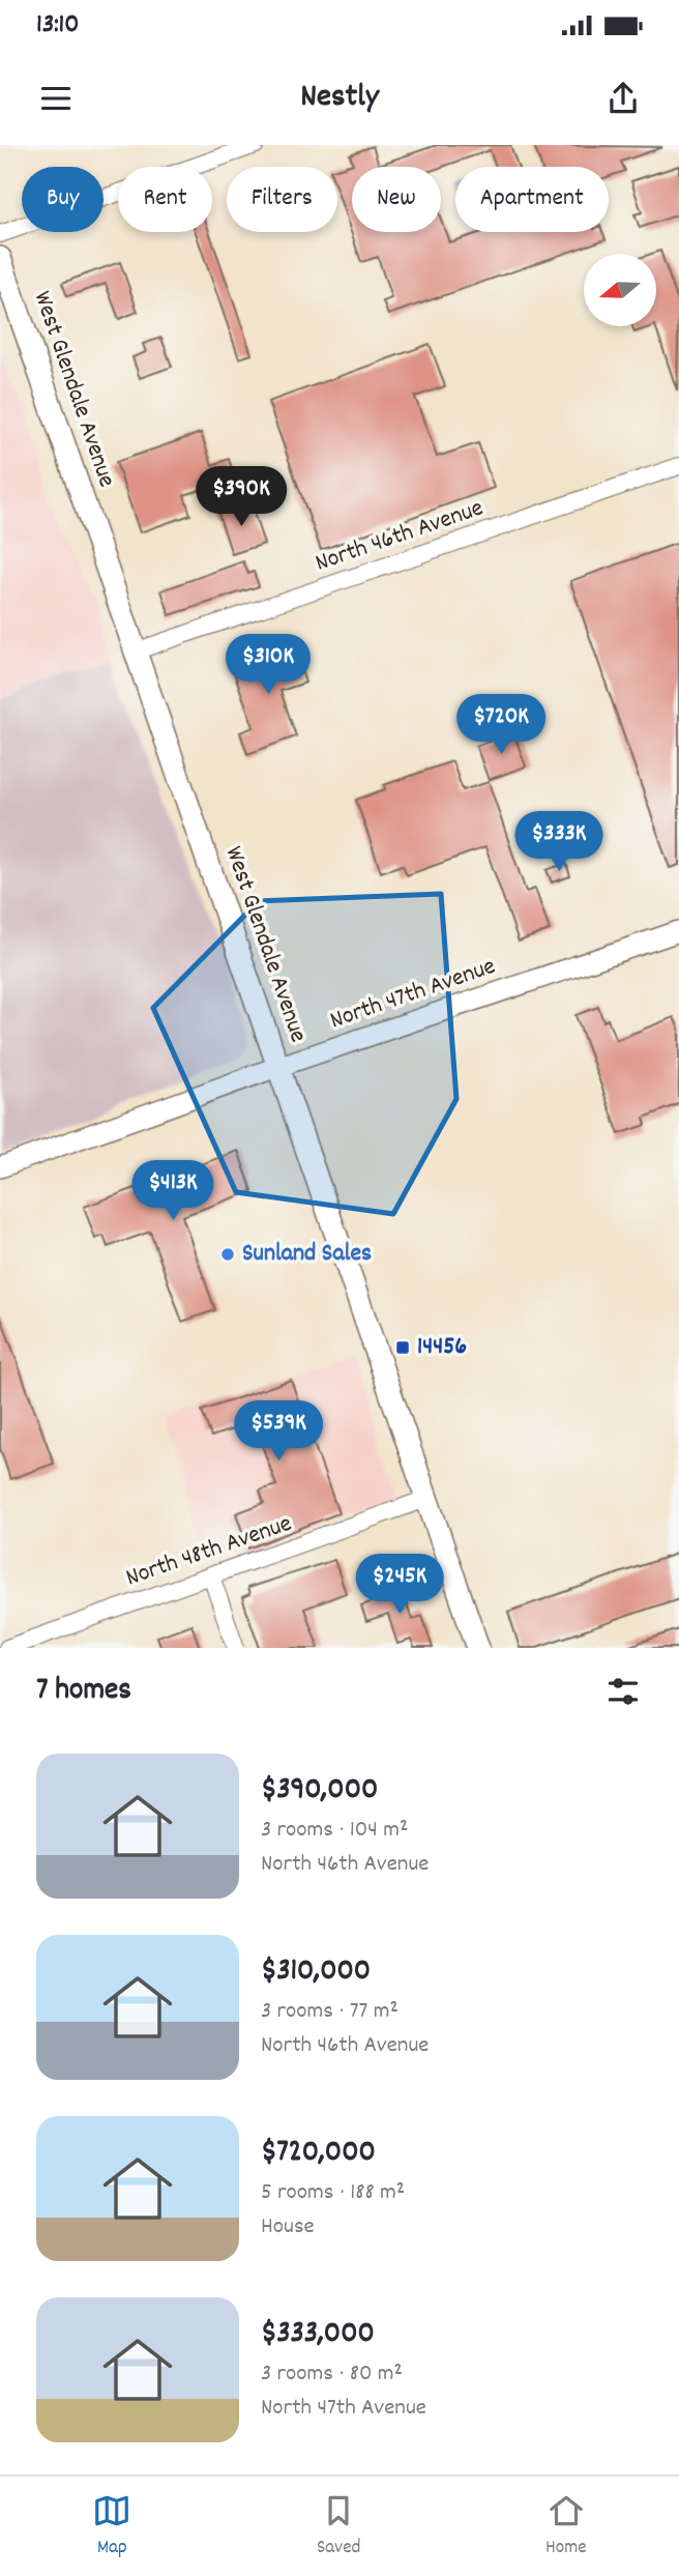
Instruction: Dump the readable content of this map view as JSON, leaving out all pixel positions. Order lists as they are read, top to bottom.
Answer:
{
  "streets": {
    "main road": ["West Glendale Avenue"],
    "street": ["North 46th Avenue", "North 47th Avenue", "North 48th Avenue"]
  },
  "crossings": [
    ["West Glendale Avenue", "North 46th Avenue"],
    ["West Glendale Avenue", "North 47th Avenue"],
    ["West Glendale Avenue", "North 48th Avenue"]
  ],
  "places": {
    "other": ["Sunland Sales"],
    "transit": ["14456"]
  },
  "north": "left",
  "page": {
    "status": "13:10",
    "header": "Nestly",
    "chip": [
      "Buy",
      "Rent",
      "Filters",
      "New",
      "Apartment"
    ],
    "price": [
      "$390K",
      "$310K",
      "$720K",
      "$333K",
      "$413K",
      "$539K",
      "$245K"
    ],
    "heading": "7 homes",
    "list": [
      {
        "name": "$390,000",
        "note": "3 rooms · 104 m² · North 46th Avenue"
      },
      {
        "name": "$310,000",
        "note": "3 rooms · 77 m² · North 46th Avenue"
      },
      {
        "name": "$720,000",
        "note": "5 rooms · 188 m² · House"
      },
      {
        "name": "$333,000",
        "note": "3 rooms · 80 m² · North 47th Avenue"
      }
    ],
    "tabs": ["Map", "Saved", "Home"]
  }
}
